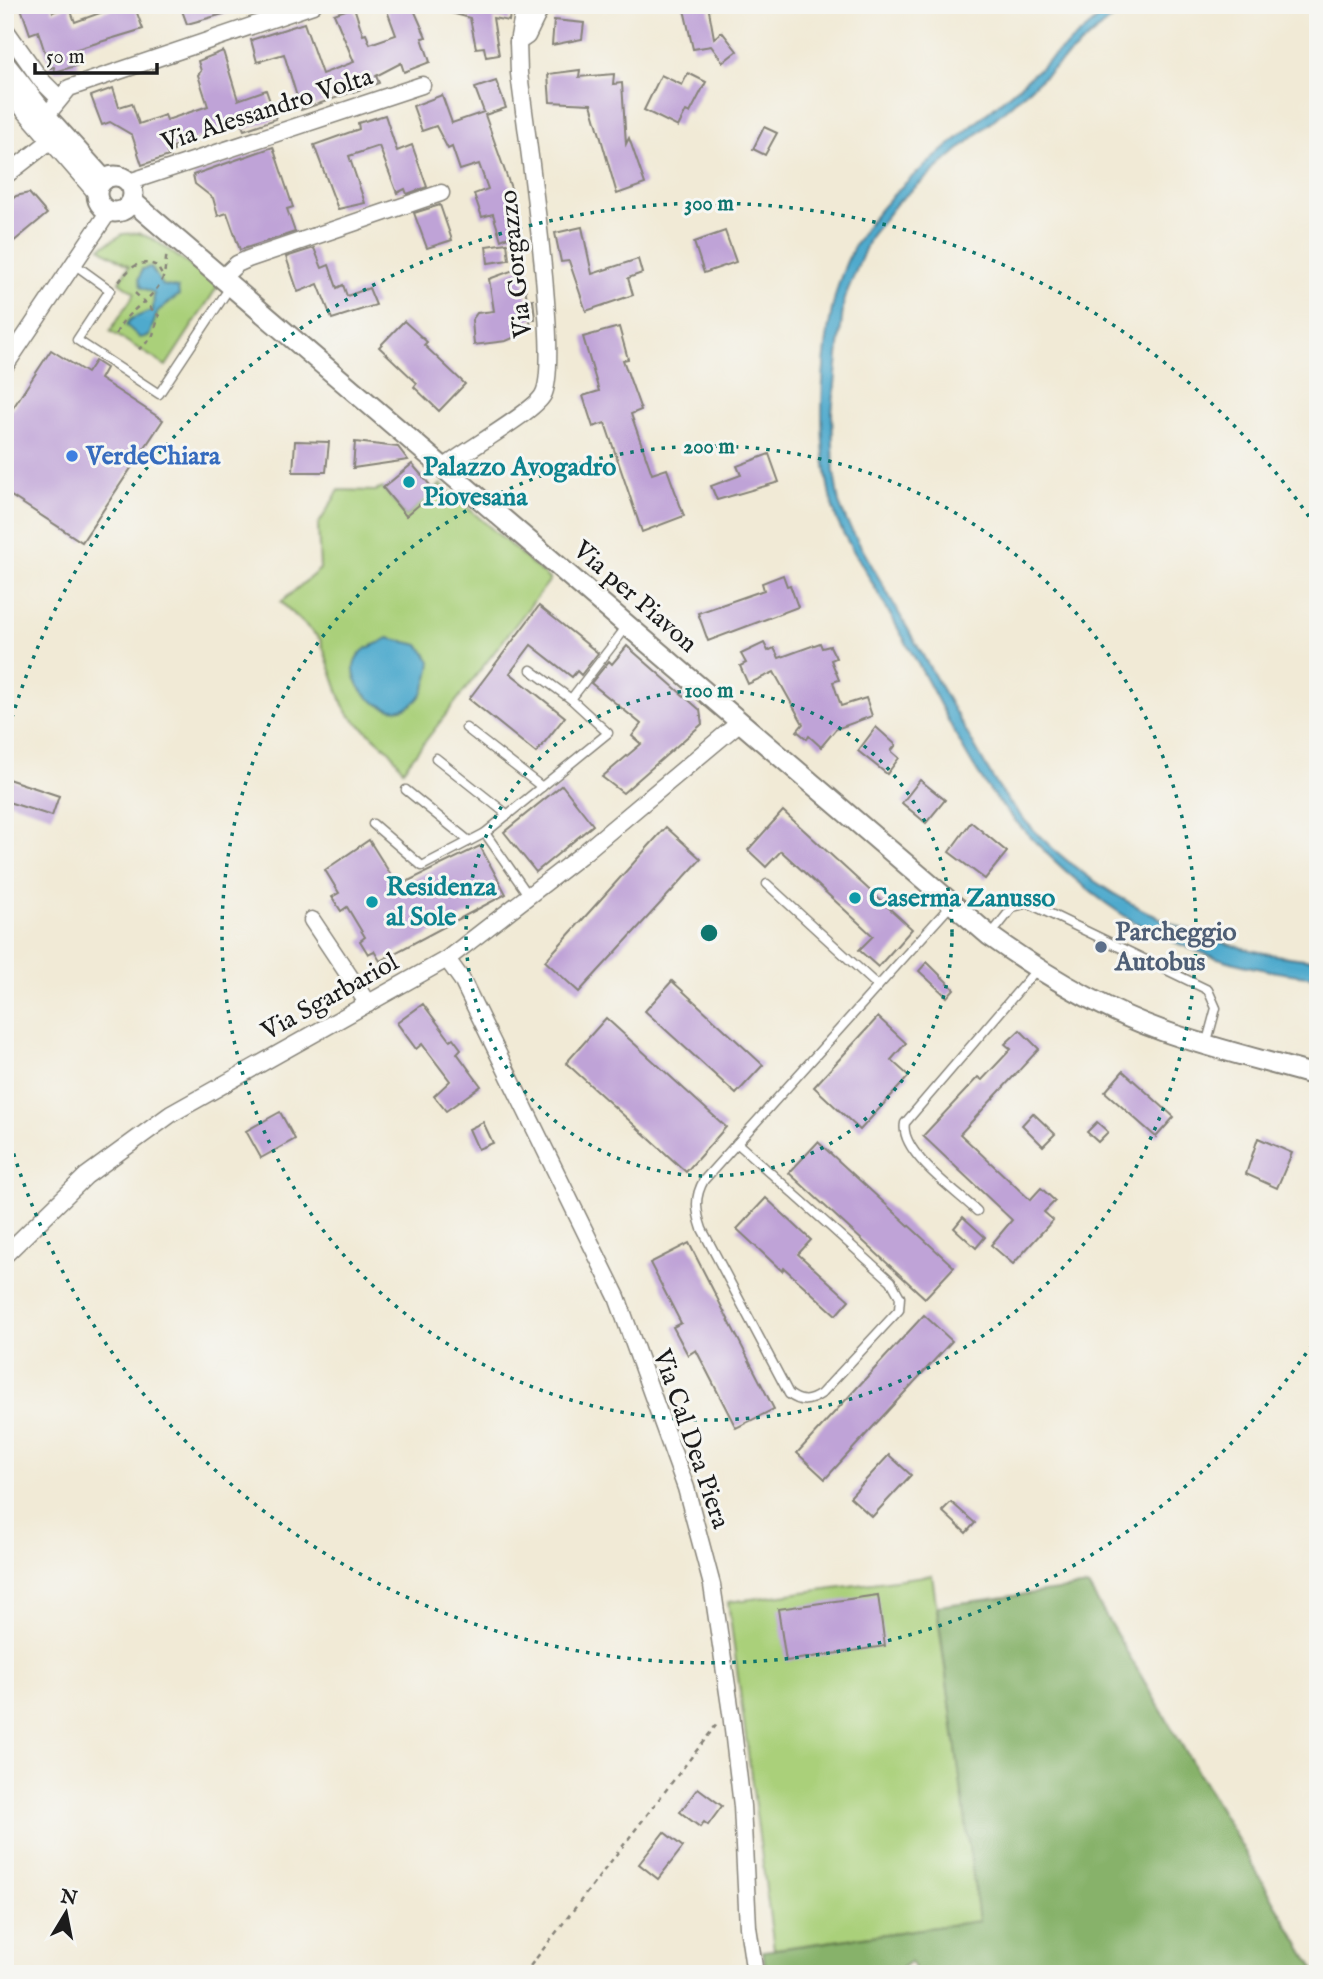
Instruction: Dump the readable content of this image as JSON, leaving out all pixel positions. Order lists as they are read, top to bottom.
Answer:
{
  "streets": {
    "street": [
      "Via Alessandro Volta",
      "Via Gorgazzo",
      "Via per Piavon",
      "Via Sgarbariol",
      "Via Cal Dea Piera"
    ]
  },
  "crossings": [
    ["Via Alessandro Volta", "Via per Piavon"],
    ["Via Gorgazzo", "Via per Piavon"],
    ["Via per Piavon", "Via Sgarbariol"],
    ["Via Sgarbariol", "Via Cal Dea Piera"]
  ],
  "places": [
    "VerdeChiara",
    "Palazzo Avogadro Piovesana",
    "Caserma Zanusso",
    "Residenza al Sole",
    "Parcheggio Autobus"
  ],
  "scale_bar": "50 m",
  "north": "top",
  "rings": ["300 m", "200 m", "100 m"]
}
